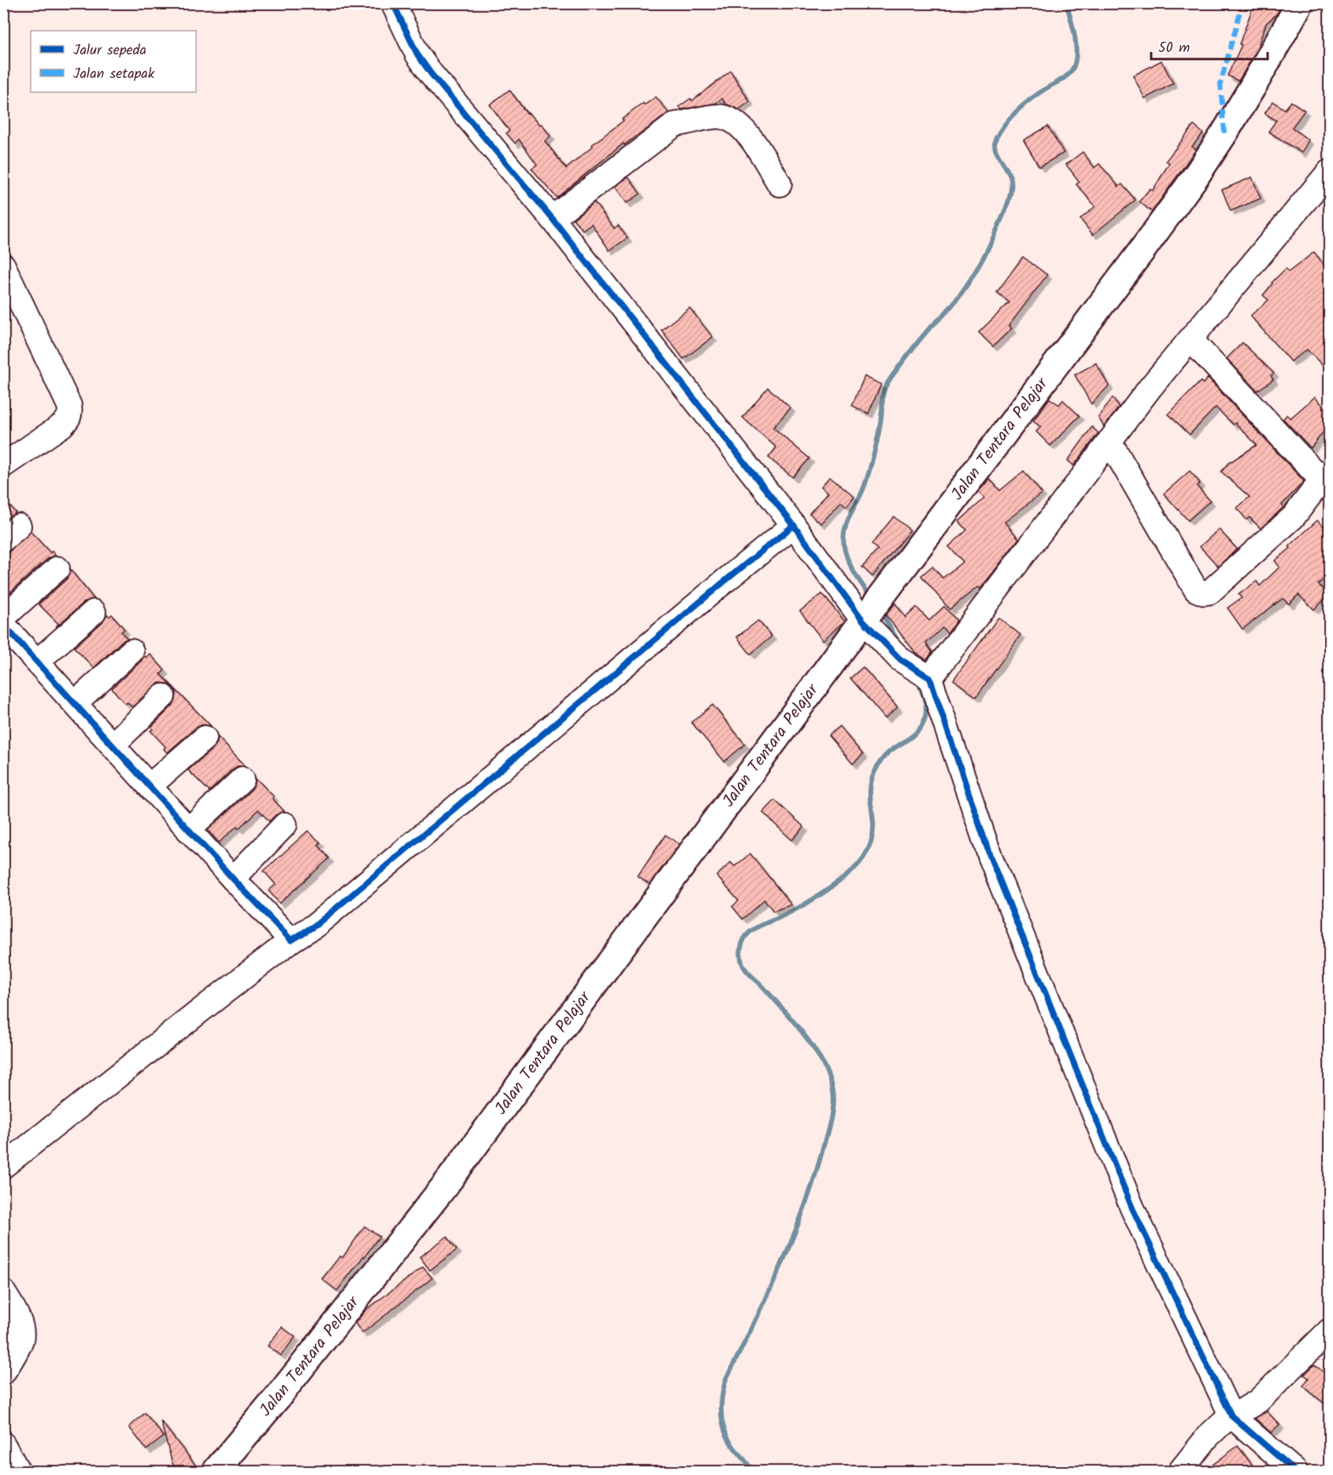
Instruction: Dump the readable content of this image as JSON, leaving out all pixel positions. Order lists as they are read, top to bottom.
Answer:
{
  "streets": {
    "highway": ["Jalan Tentara Pelajar"]
  },
  "legend": ["Jalur sepeda", "Jalan setapak"],
  "scale_bar": "50 m"
}
